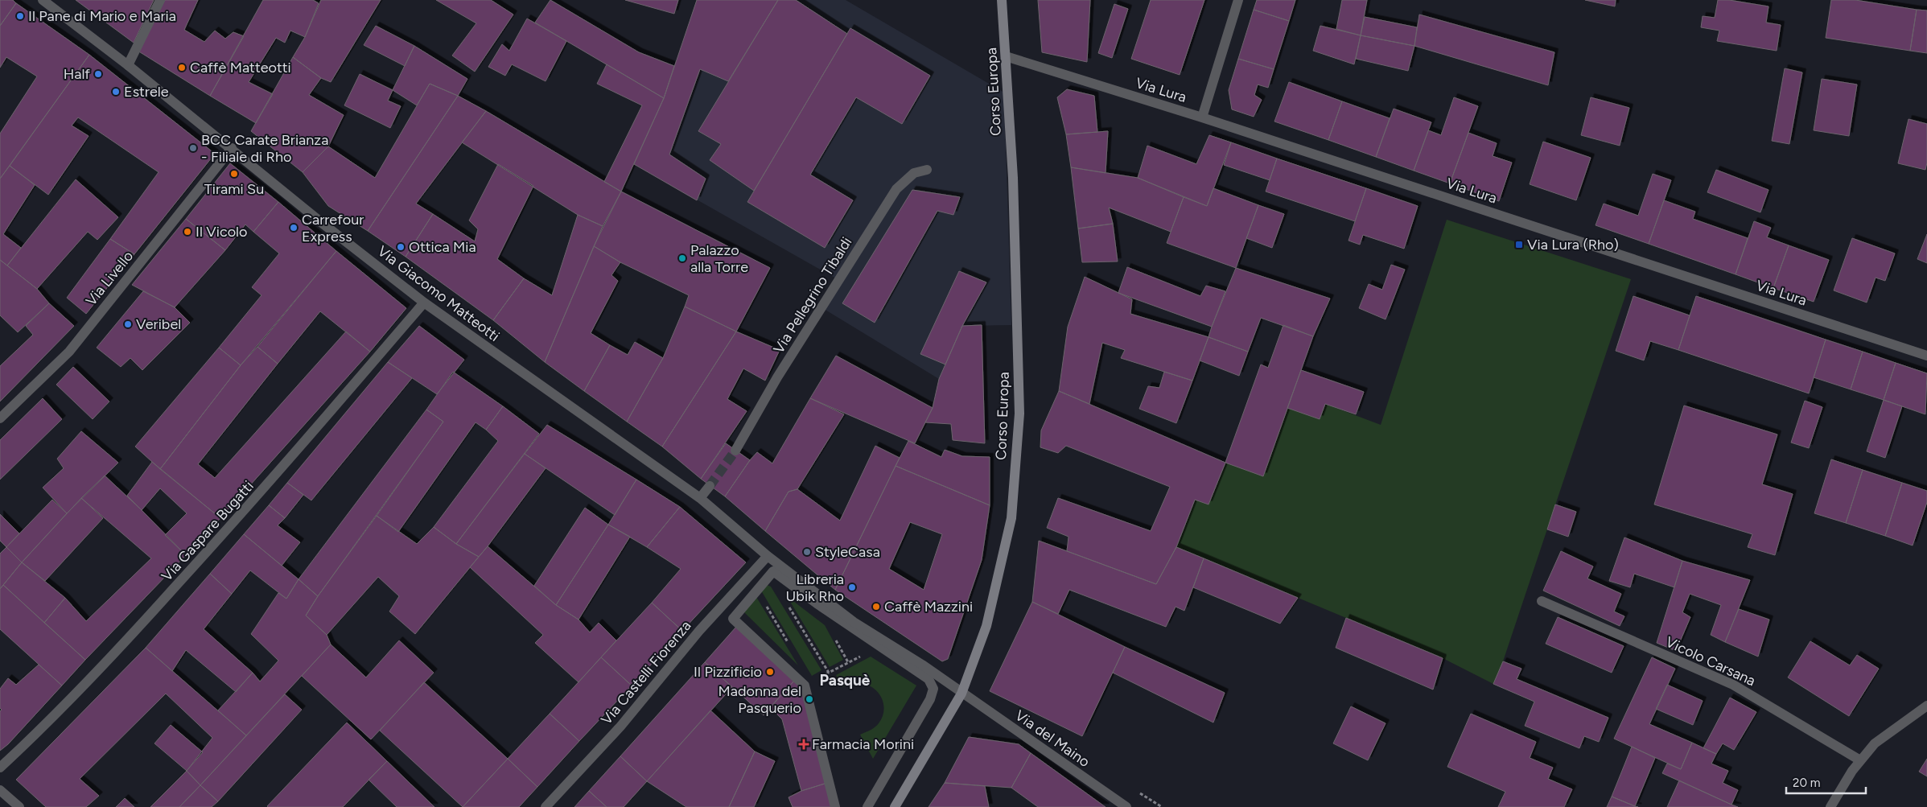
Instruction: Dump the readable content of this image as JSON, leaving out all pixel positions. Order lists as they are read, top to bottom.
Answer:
{
  "streets": {
    "main road": ["Corso Europa"],
    "street": [
      "Via Lura",
      "Via Livello",
      "Via Giacomo Matteotti",
      "Via Pellegrino Tibaldi",
      "Via Gaspare Bugatti",
      "Vicolo Carsana",
      "Via Castelli Fiorenza",
      "Via del Maino"
    ]
  },
  "crossings": [
    ["Via Lura", "Corso Europa"],
    ["Corso Europa", "Via del Maino"],
    ["Via Livello", "Via Giacomo Matteotti"],
    ["Via Giacomo Matteotti", "Via Gaspare Bugatti"],
    ["Via Giacomo Matteotti", "Via Castelli Fiorenza"],
    ["Via Giacomo Matteotti", "Via del Maino"],
    ["Via Castelli Fiorenza", "Via del Maino"]
  ],
  "districts": ["Pasquè"],
  "places": {
    "other": [
      "Il Pane di Mario e Maria",
      "Caffè Matteotti",
      "Half",
      "Estrele",
      "BCC Carate Brianza - Filiale di Rho",
      "Tirami Su",
      "Carrefour Express",
      "Il Vicolo",
      "Ottica Mia",
      "Palazzo alla Torre",
      "Veribel",
      "StyleCasa",
      "Libreria Ubik Rho",
      "Caffè Mazzini",
      "Il Pizzificio",
      "Madonna del Pasquerio"
    ],
    "transit": ["Via Lura (Rho)"],
    "health": ["Farmacia Morini"]
  },
  "scale_bar": "20 m"
}
